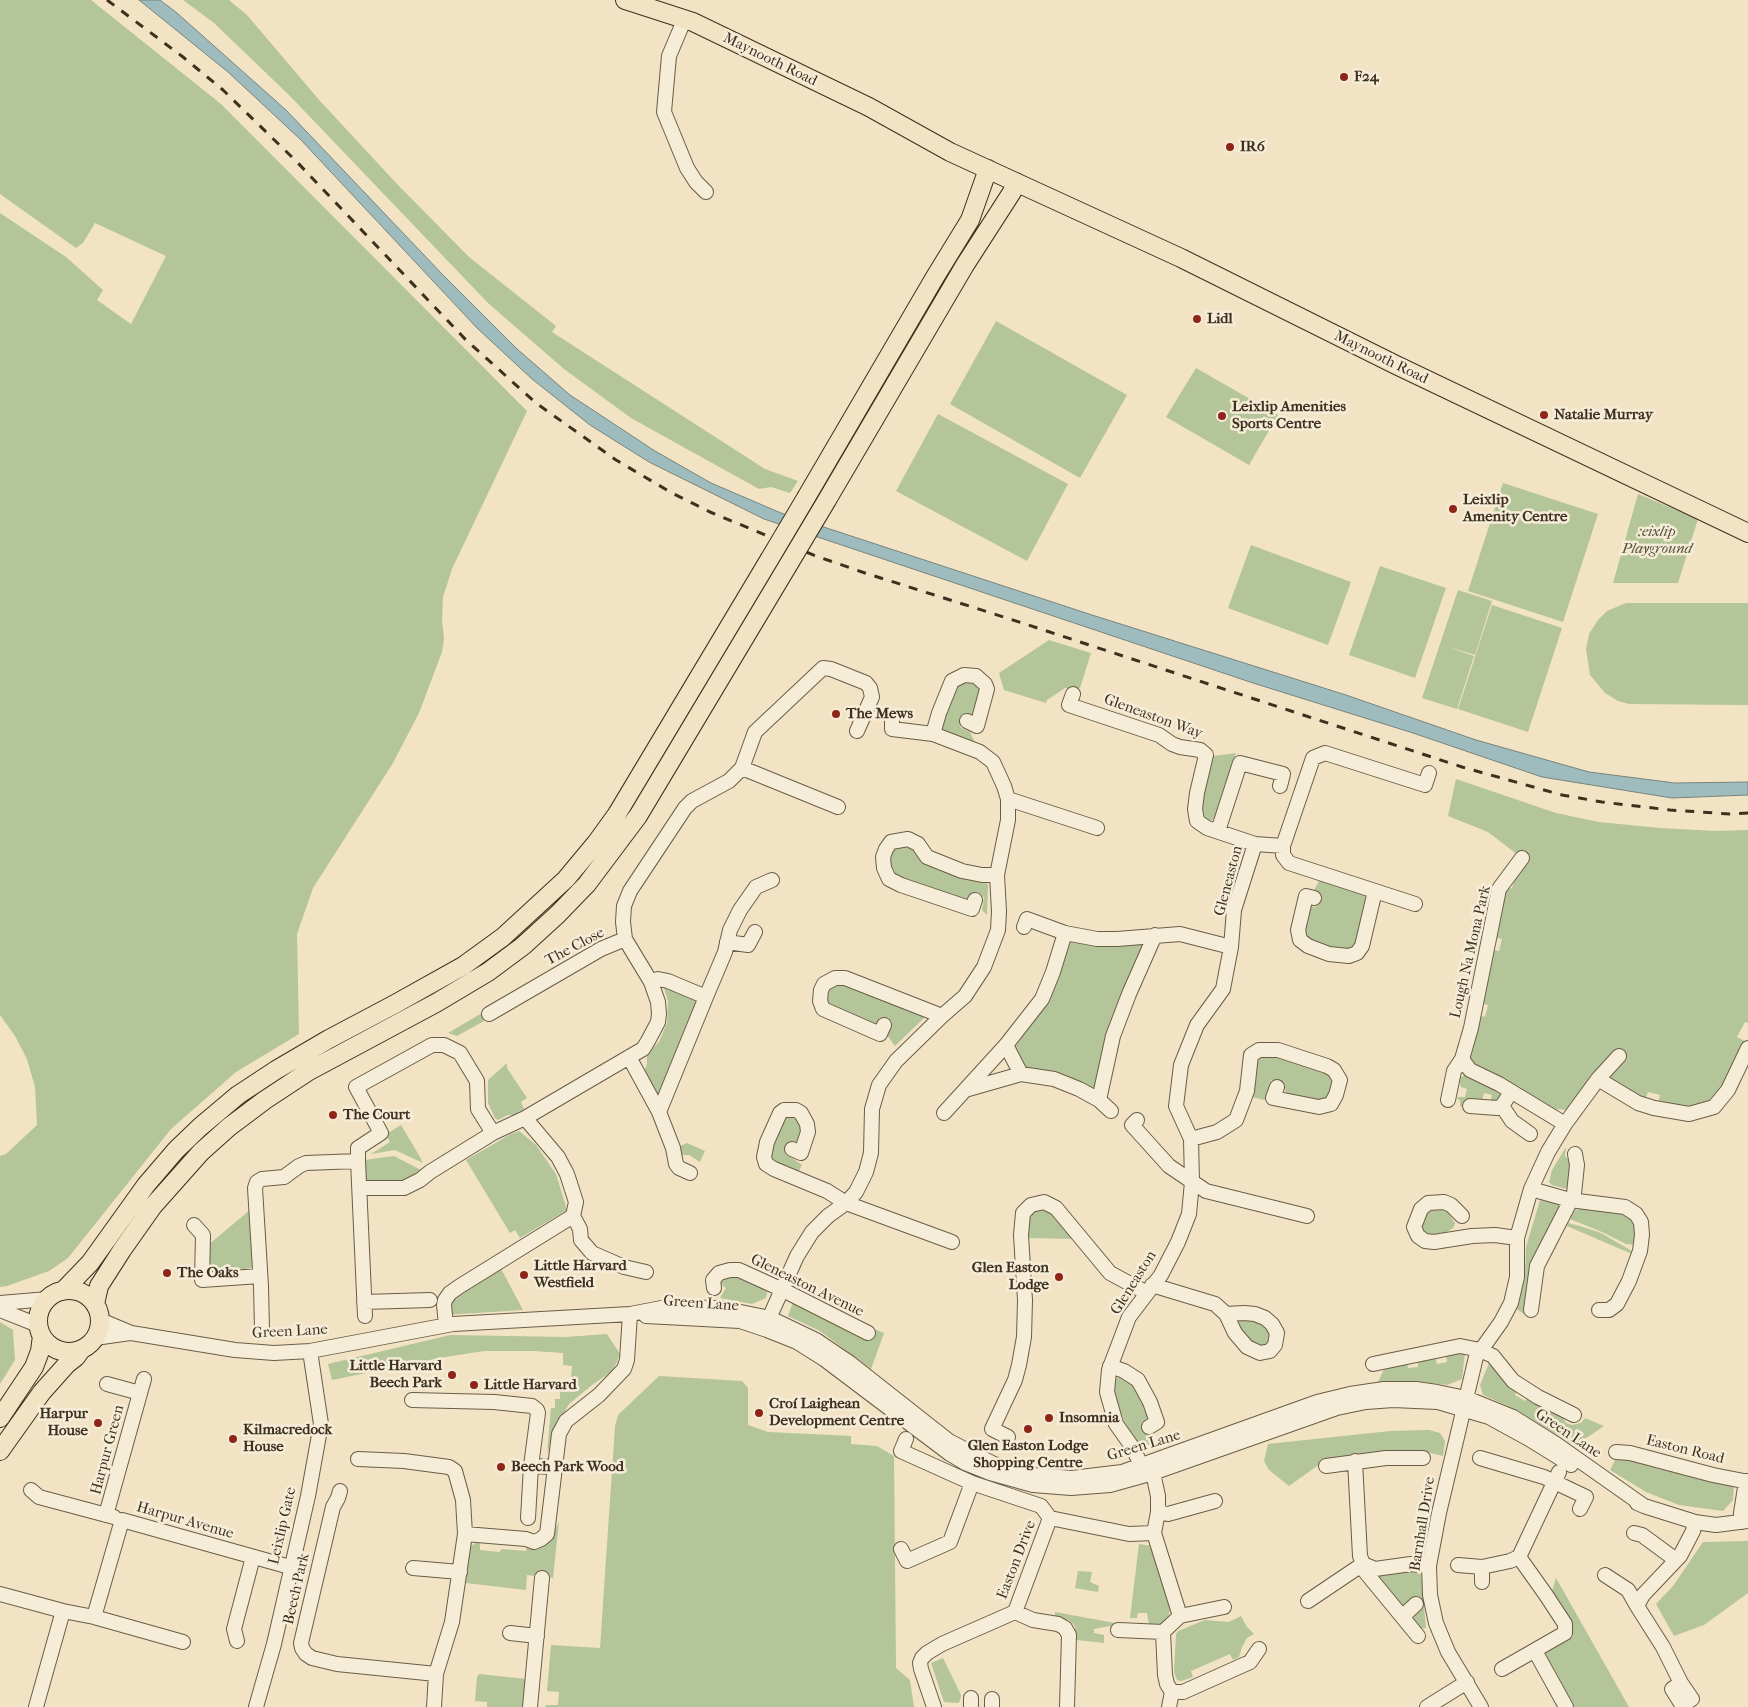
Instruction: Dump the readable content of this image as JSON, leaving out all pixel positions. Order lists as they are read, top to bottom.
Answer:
{
  "streets": {
    "main road": ["Maynooth Road"],
    "street": [
      "Gleneaston Way",
      "Gleneaston",
      "The Close",
      "Lough Na Mona Park",
      "Gleneaston Avenue",
      "Green Lane",
      "Harpur Green",
      "Easton Road",
      "Harpur Avenue",
      "Barnhall Drive",
      "Leixlip Gate",
      "Easton Drive",
      "Beech Park"
    ]
  },
  "crossings": [
    ["Gleneaston Way", "Gleneaston"],
    ["Gleneaston", "Green Lane"],
    ["Green Lane", "Easton Road"],
    ["Green Lane", "Barnhall Drive"],
    ["Green Lane", "Leixlip Gate"],
    ["Harpur Avenue", "Leixlip Gate"]
  ],
  "parks": [":eixlip Playground"],
  "places": [
    "F24",
    "IR6",
    "Lidl",
    "Natalie Murray",
    "Leixlip Amenities Sports Centre",
    "Leixlip Amenity Centre",
    "The Mews",
    "The Court",
    "The Oaks",
    "Little Harvard Westfield",
    "Glen Easton Lodge",
    "Little Harvard Beech Park",
    "Little Harvard",
    "Croí Laighean Development Centre",
    "Insomnia",
    "Harpur House",
    "Glen Easton Lodge Shopping Centre",
    "Kilmacredock House",
    "Beech Park Wood"
  ]
}
